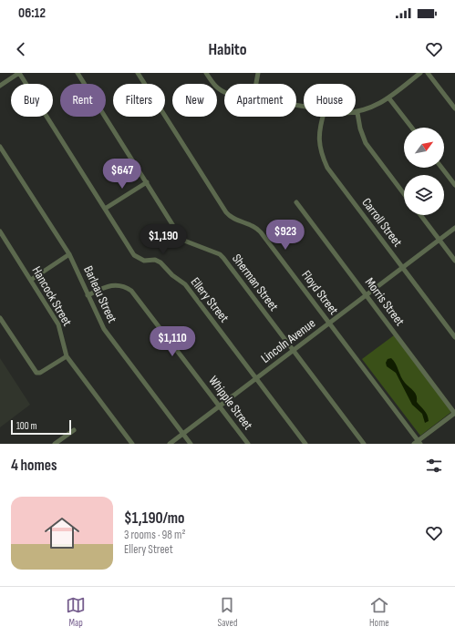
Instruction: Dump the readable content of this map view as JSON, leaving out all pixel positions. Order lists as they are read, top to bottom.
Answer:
{
  "streets": {
    "street": [
      "Carroll Street",
      "Sherman Street",
      "Floyd Street",
      "Barleau Street",
      "Hancock Street",
      "Ellery Street",
      "Morris Street",
      "Lincoln Avenue",
      "Whipple Street"
    ]
  },
  "crossings": [
    ["Carroll Street", "Lincoln Avenue"],
    ["Sherman Street", "Lincoln Avenue"],
    ["Floyd Street", "Lincoln Avenue"],
    ["Barleau Street", "Lincoln Avenue"],
    ["Barleau Street", "Whipple Street"],
    ["Ellery Street", "Lincoln Avenue"],
    ["Morris Street", "Lincoln Avenue"],
    ["Lincoln Avenue", "Whipple Street"]
  ],
  "scale_bar": "100 m",
  "north": "top right",
  "page": {
    "status": "06:12",
    "header": "Habito",
    "chip": [
      "Buy",
      "Rent",
      "Filters",
      "New",
      "Apartment",
      "House"
    ],
    "price": [
      "$647",
      "$923",
      "$1,190",
      "$1,110"
    ],
    "scale": "100 m",
    "heading": "4 homes",
    "list": [
      {
        "name": "$1,190/mo",
        "note": "3 rooms · 98 m² · Ellery Street"
      }
    ],
    "tabs": ["Map", "Saved", "Home"]
  }
}
